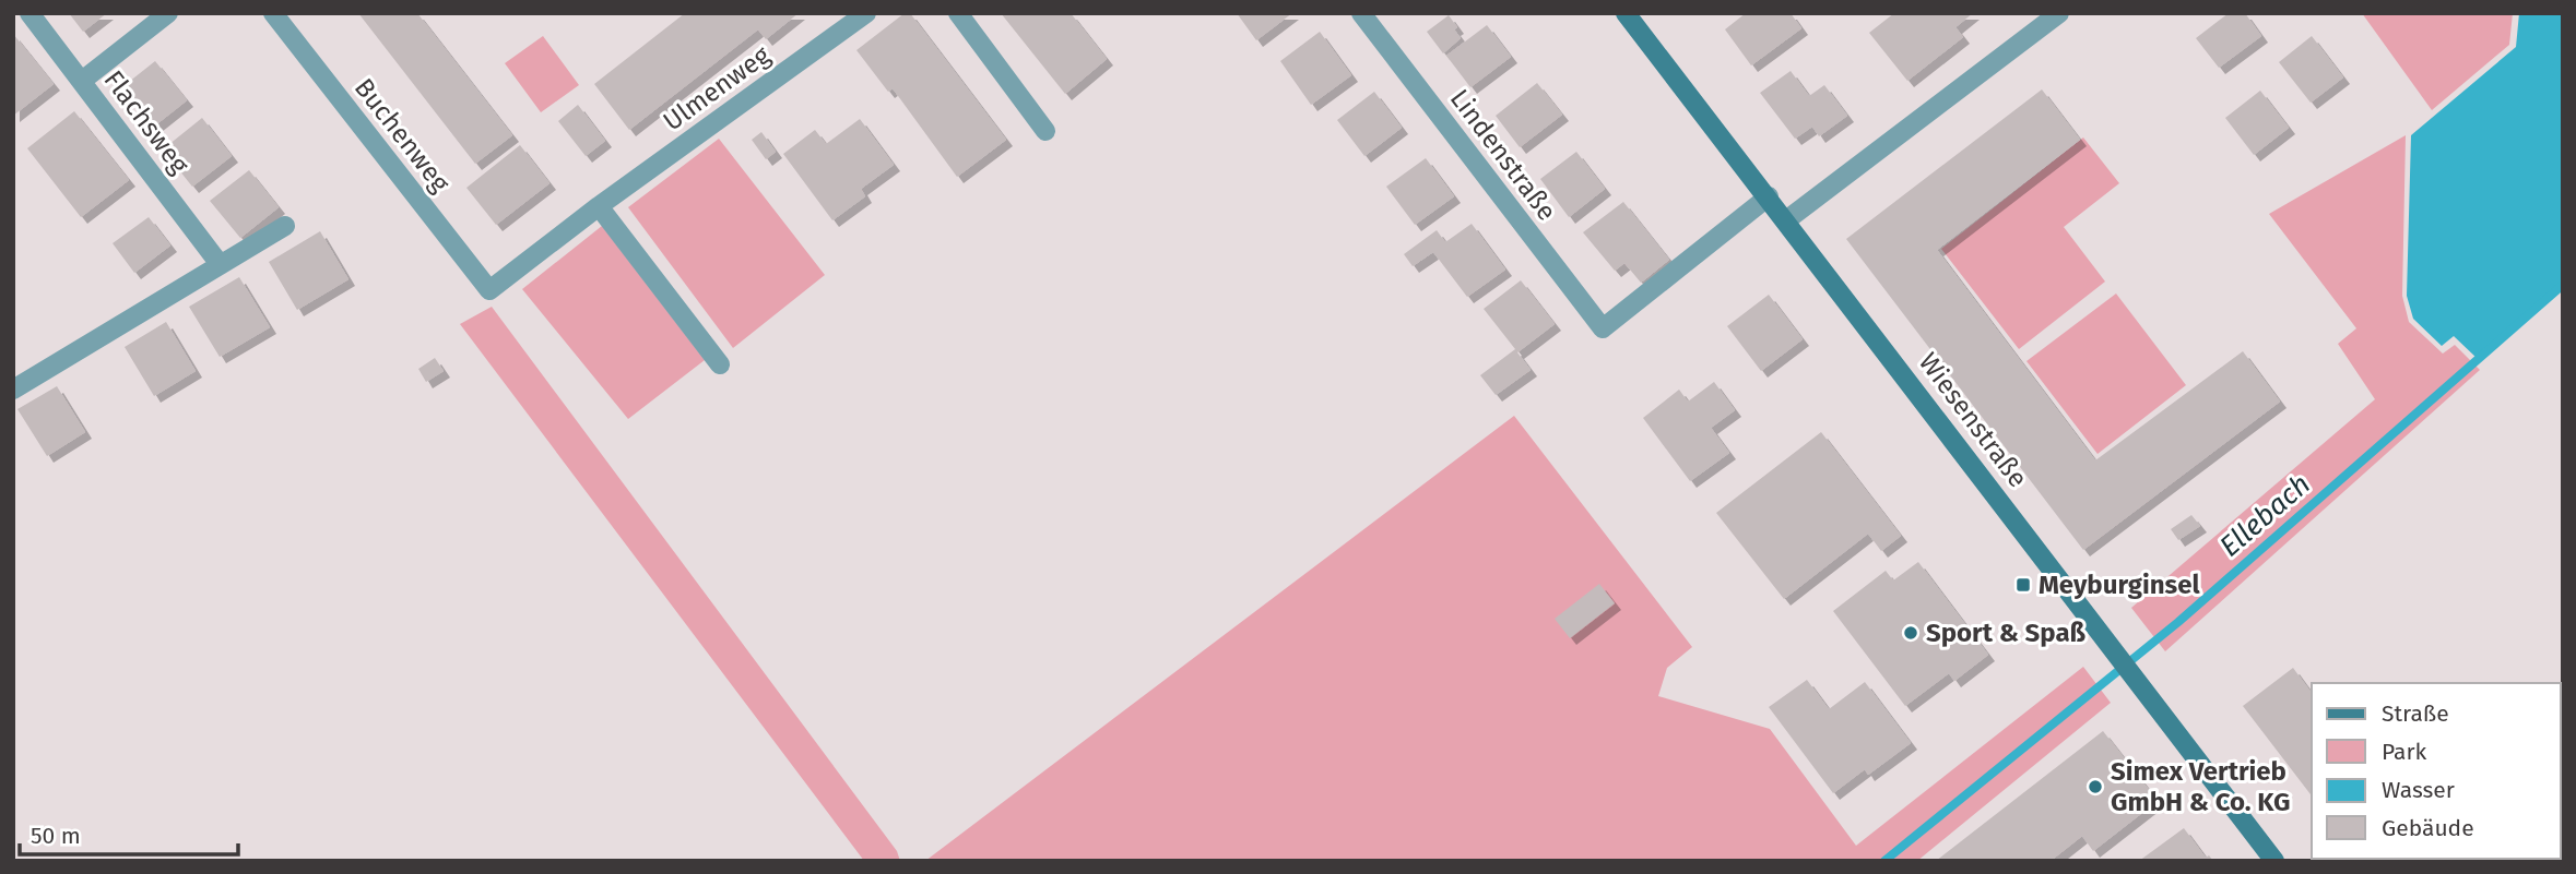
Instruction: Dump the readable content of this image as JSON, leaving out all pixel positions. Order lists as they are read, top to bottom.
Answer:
{
  "streets": {
    "main road": ["Wiesenstraße"],
    "street": [
      "Ulmenweg",
      "Flachsweg",
      "Buchenweg",
      "Lindenstraße"
    ]
  },
  "crossings": [
    ["Ulmenweg", "Buchenweg"],
    ["Lindenstraße", "Wiesenstraße"]
  ],
  "water": ["Ellebach"],
  "places": {
    "transit": ["Meyburginsel"],
    "other": ["Sport & Spaß", "Simex Vertrieb GmbH & Co. KG"]
  },
  "legend": [
    "Straße",
    "Park",
    "Wasser",
    "Gebäude"
  ],
  "scale_bar": "50 m"
}
